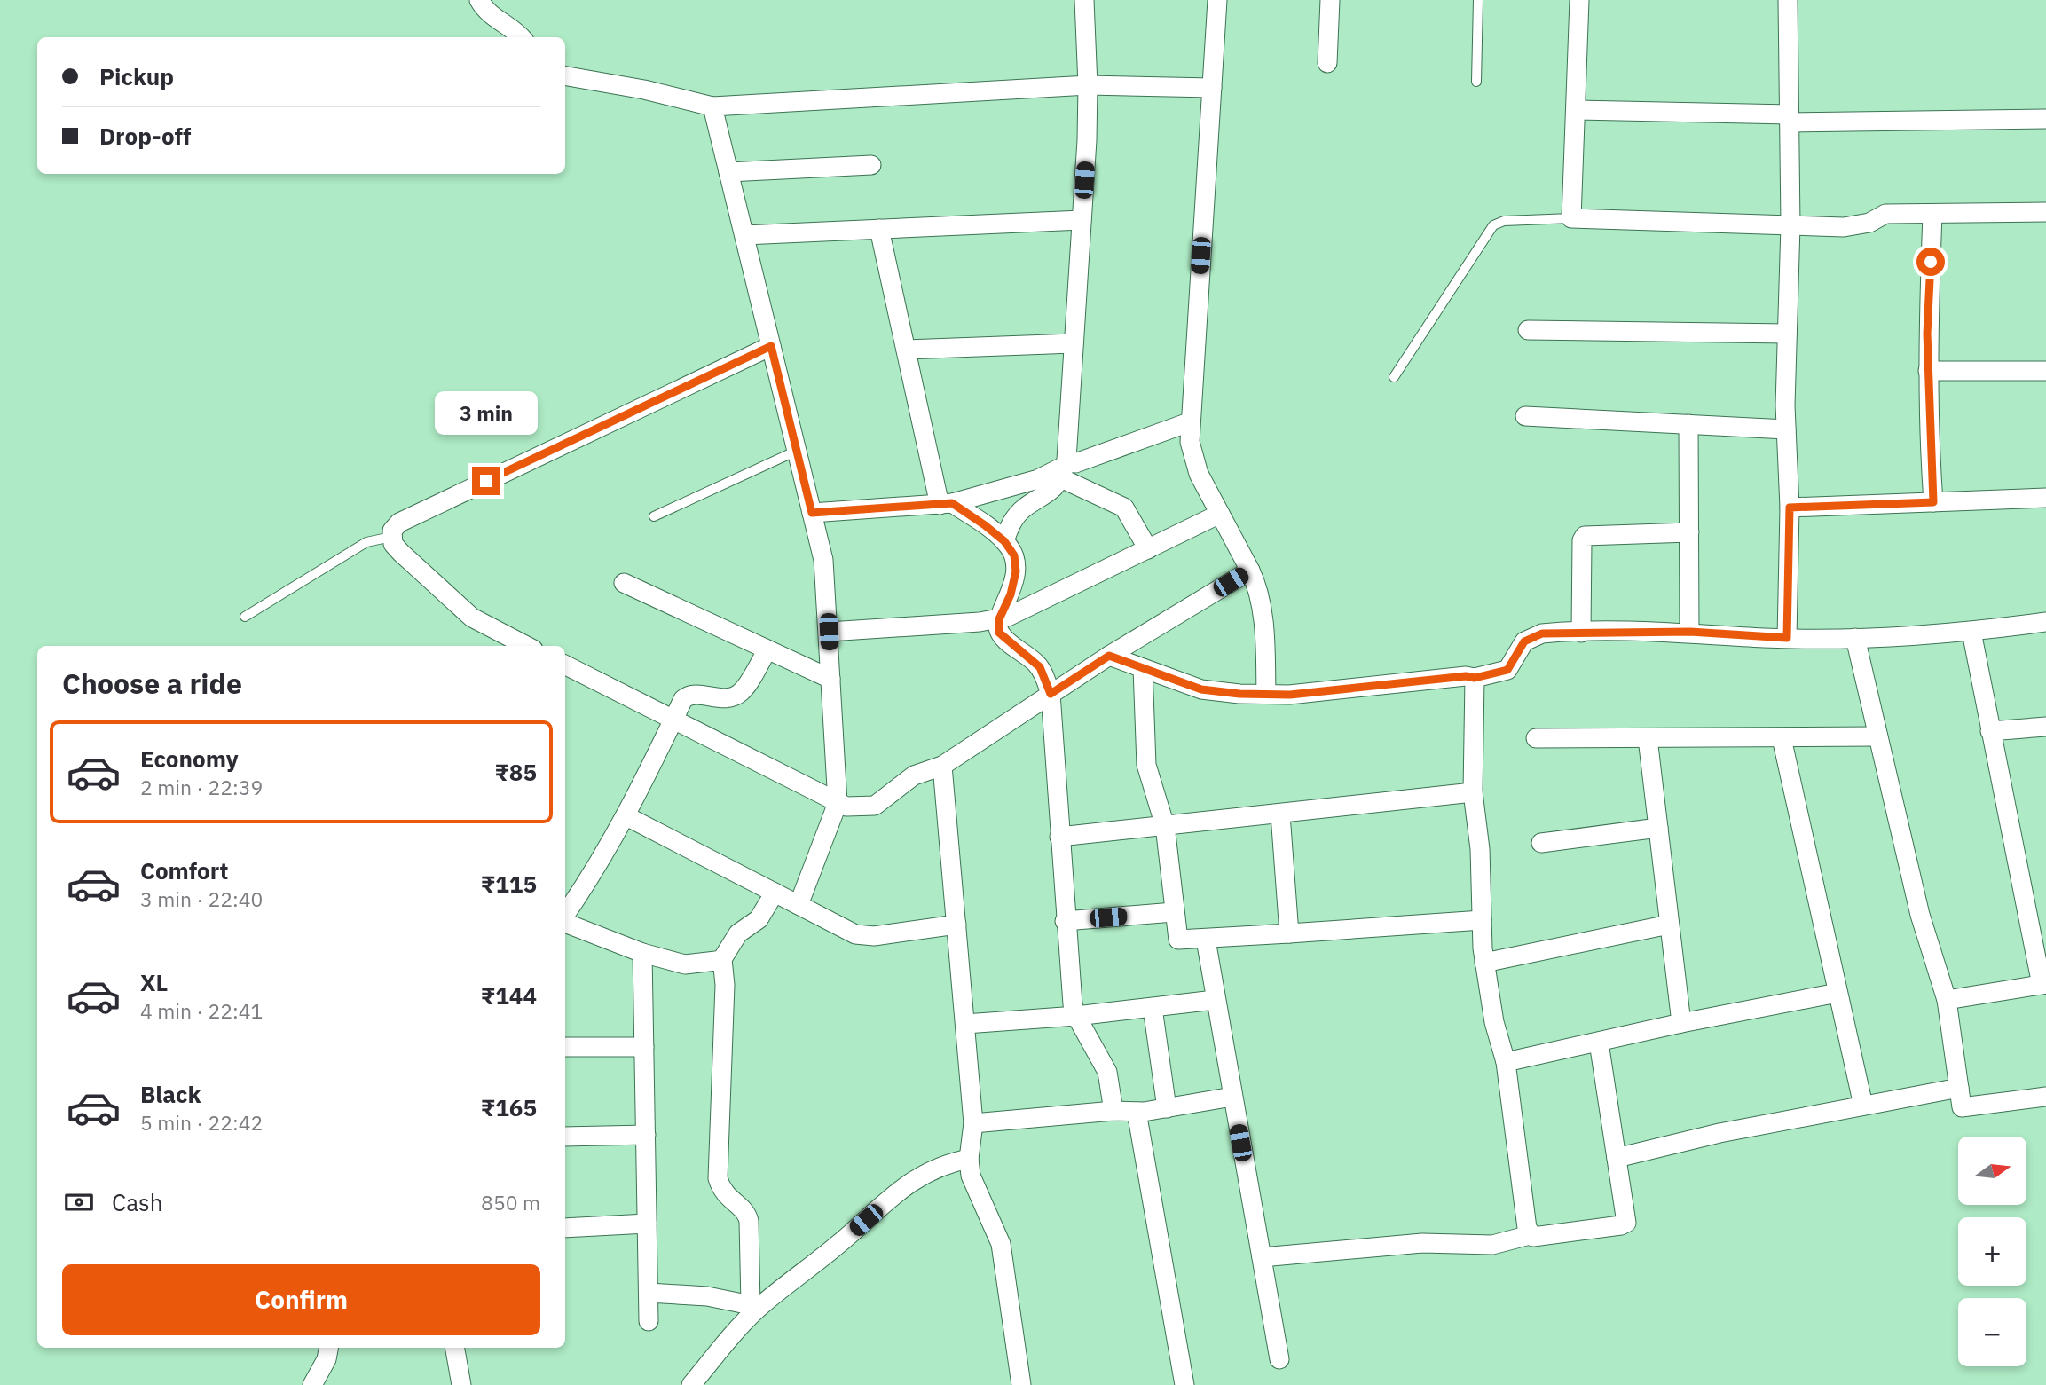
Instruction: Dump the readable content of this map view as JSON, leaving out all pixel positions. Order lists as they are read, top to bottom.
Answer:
{
  "north": "right",
  "page": {
    "banner": ["Pickup", "Drop-off"],
    "bubble": "3 min",
    "heading": "Choose a ride",
    "list": [
      {
        "name": "Economy",
        "note": "2 min · 22:39",
        "value": "₹85"
      },
      {
        "name": "Comfort",
        "note": "3 min · 22:40",
        "value": "₹115"
      },
      {
        "name": "XL",
        "note": "4 min · 22:41",
        "value": "₹144"
      },
      {
        "name": "Black",
        "note": "5 min · 22:42",
        "value": "₹165"
      }
    ],
    "map_buttons": ["+", "−"],
    "pay": ["Cash", "850 m"],
    "buttons": "Confirm"
  }
}
